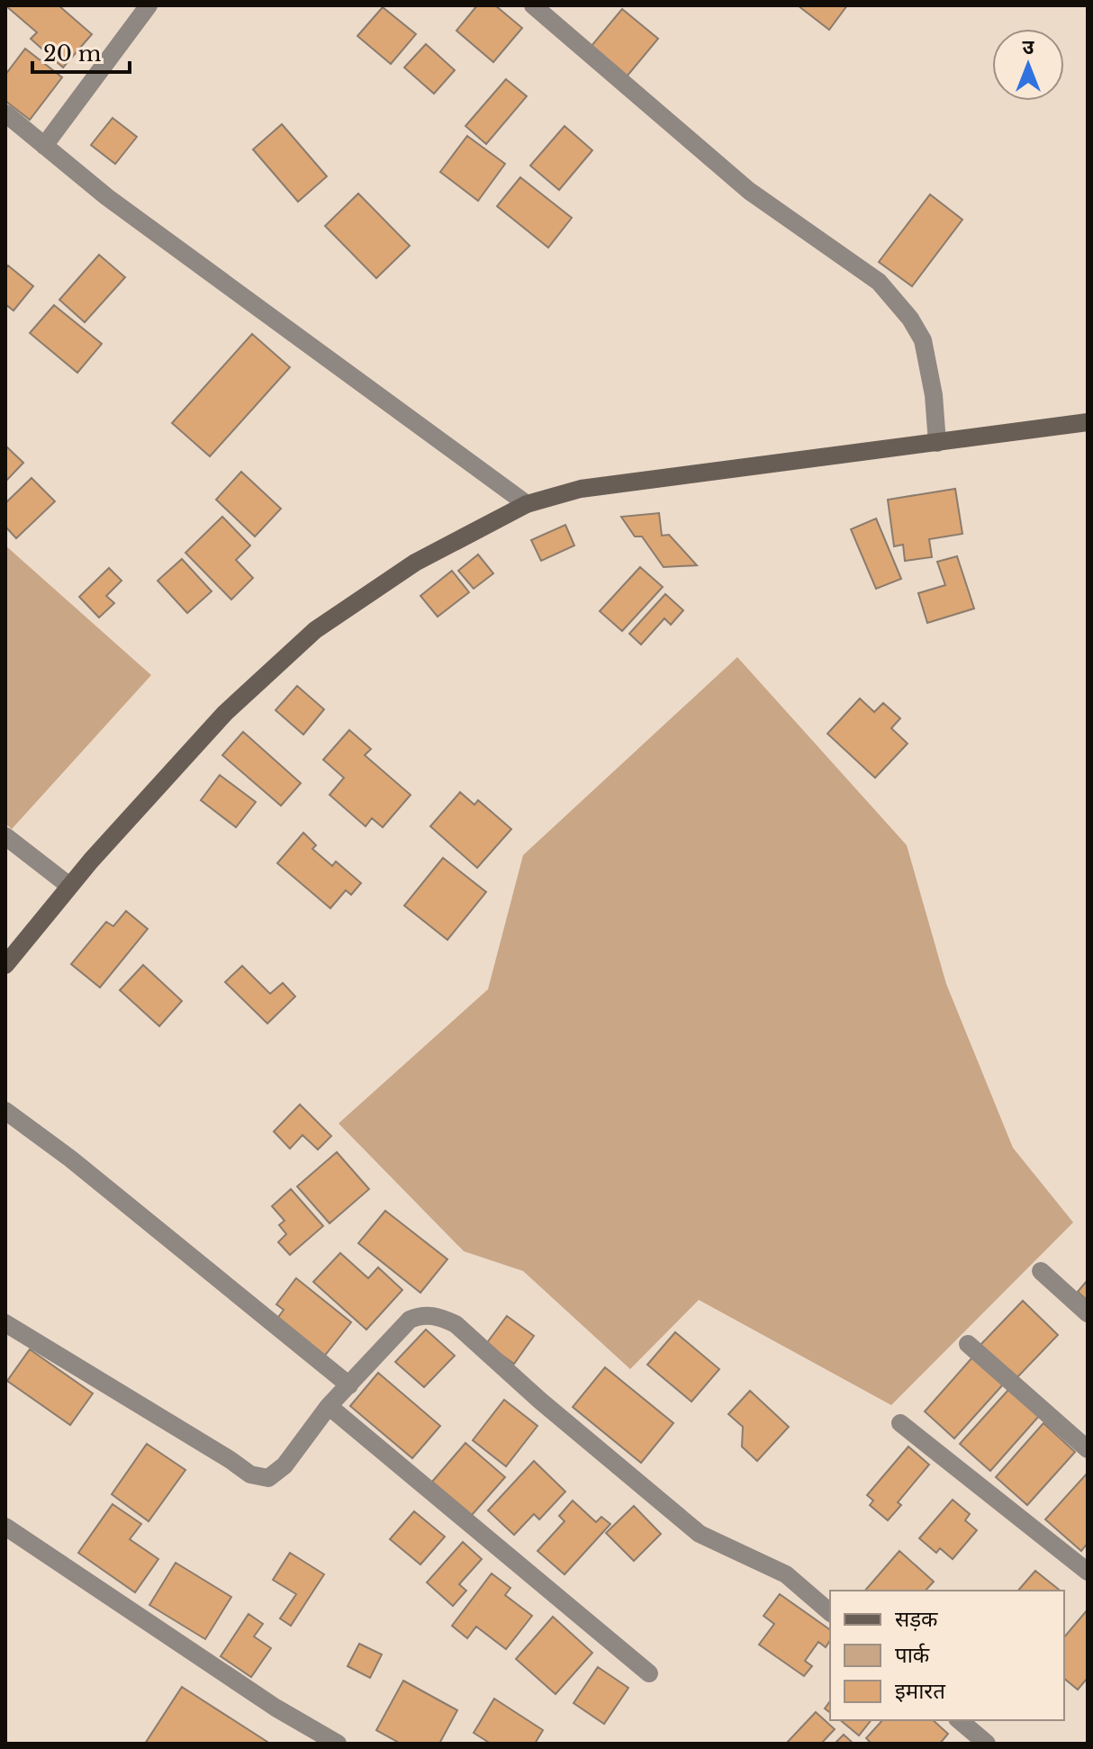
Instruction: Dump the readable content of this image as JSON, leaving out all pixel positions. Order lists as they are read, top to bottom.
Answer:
{
  "legend": ["सड़क", "पार्क", "इमारत"],
  "scale_bar": "20 m",
  "north": "top"
}
